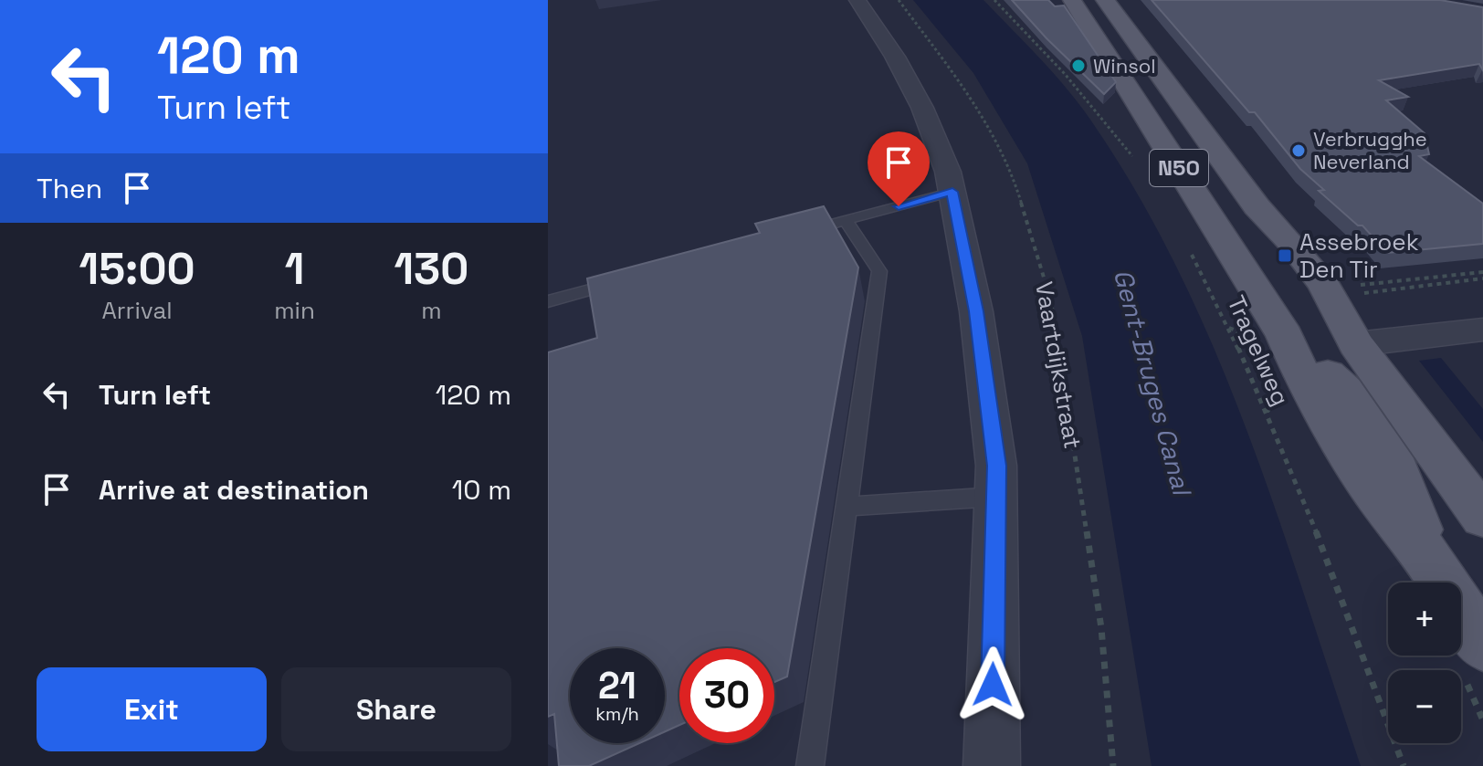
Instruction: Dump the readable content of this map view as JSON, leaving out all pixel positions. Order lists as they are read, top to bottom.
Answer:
{
  "streets": {
    "main road": ["N50"],
    "path": ["Tragelweg", "Vaartdijkstraat"]
  },
  "water": ["Gent-Bruges Canal"],
  "places": {
    "other": ["Winsol", "Verbrugghe Neverland"],
    "transit": ["Assebroek Den Tir"]
  },
  "page": {
    "turn": ["120 m", "Turn left"],
    "then": "Then",
    "eta": [
      "15:00",
      "Arrival",
      "1",
      "min",
      "130",
      "m"
    ],
    "list": [
      {
        "name": "Turn left",
        "value": "120 m"
      },
      {
        "name": "Arrive at destination",
        "value": "10 m"
      }
    ],
    "map_buttons": ["+", "−"],
    "speed": "21 km/h",
    "limit": "30",
    "buttons": ["Exit", "Share"]
  }
}
